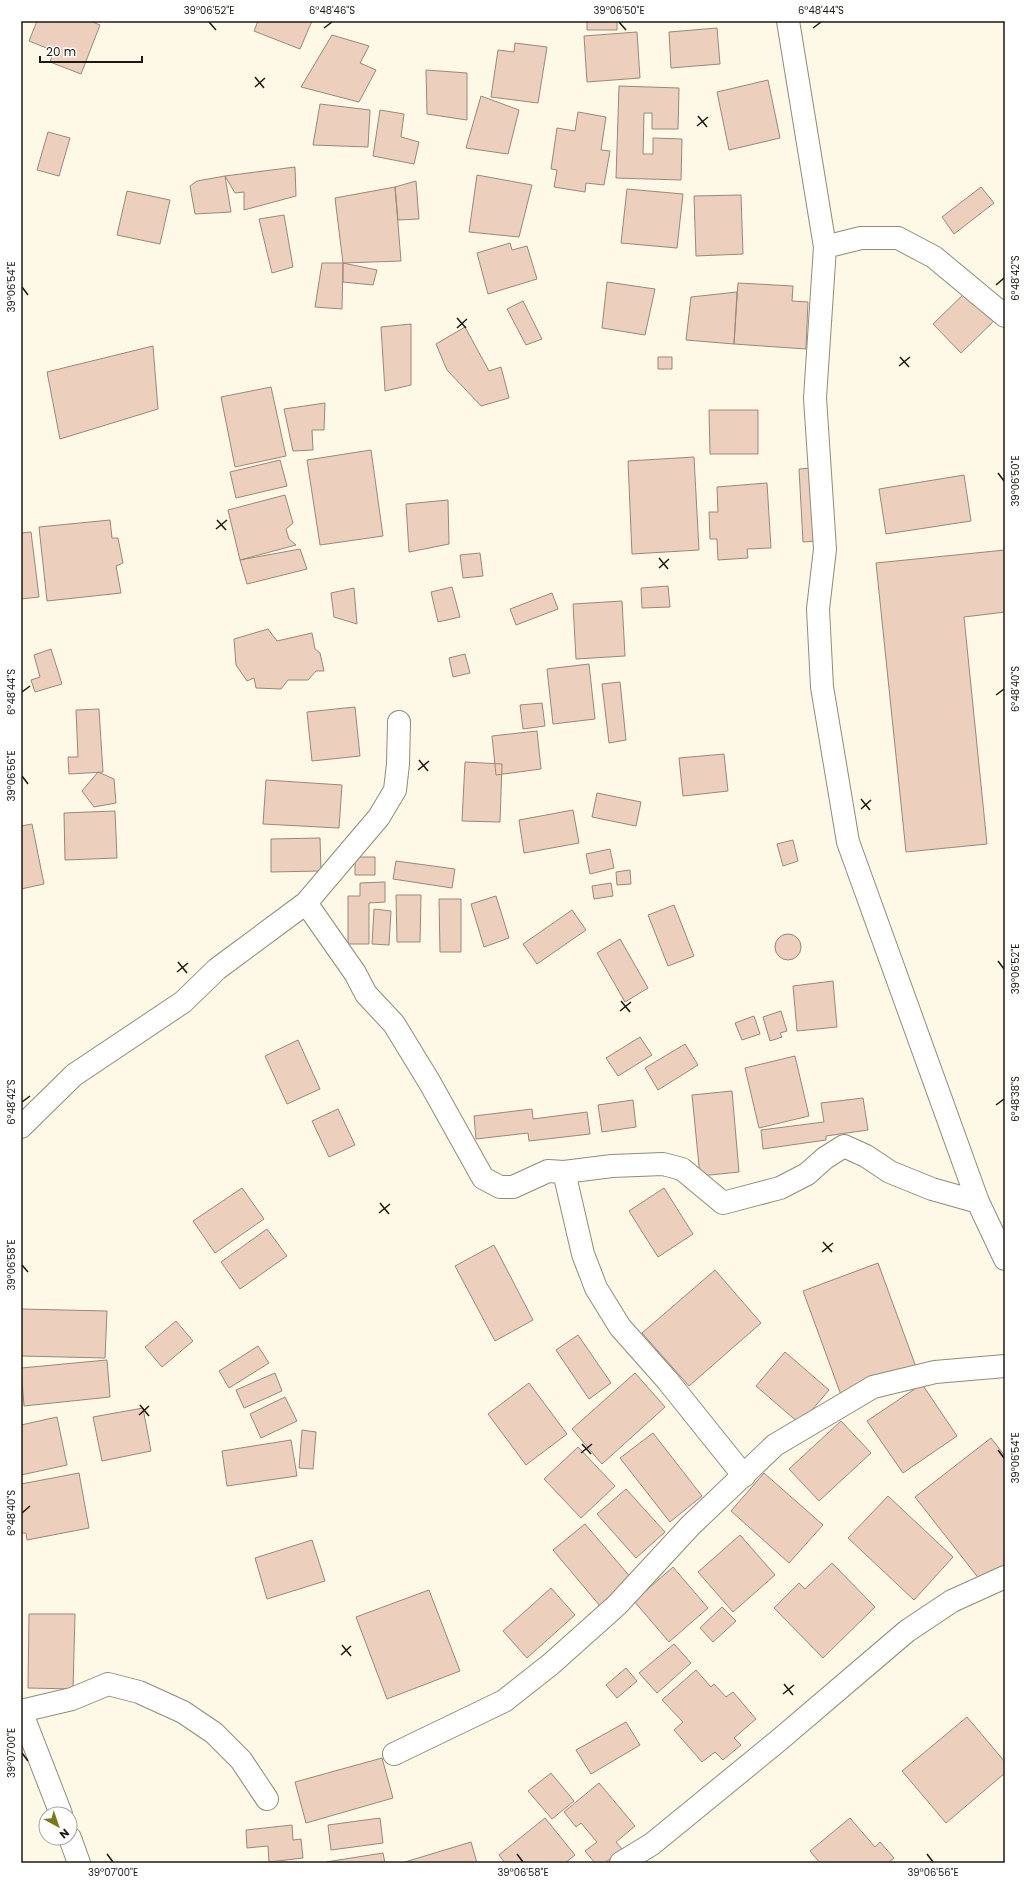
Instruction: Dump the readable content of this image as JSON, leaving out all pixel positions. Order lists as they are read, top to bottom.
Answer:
{
  "scale_bar": "20 m",
  "north": "bottom right",
  "coordinates": [
    "39°06'52\"E",
    "6°48'46\"S",
    "39°06'50\"E",
    "6°48'44\"S",
    "6°48'42\"S",
    "39°06'54\"E",
    "6°48'40\"S",
    "39°06'56\"E",
    "6°48'38\"S",
    "39°06'58\"E",
    "39°07'00\"E"
  ]
}
